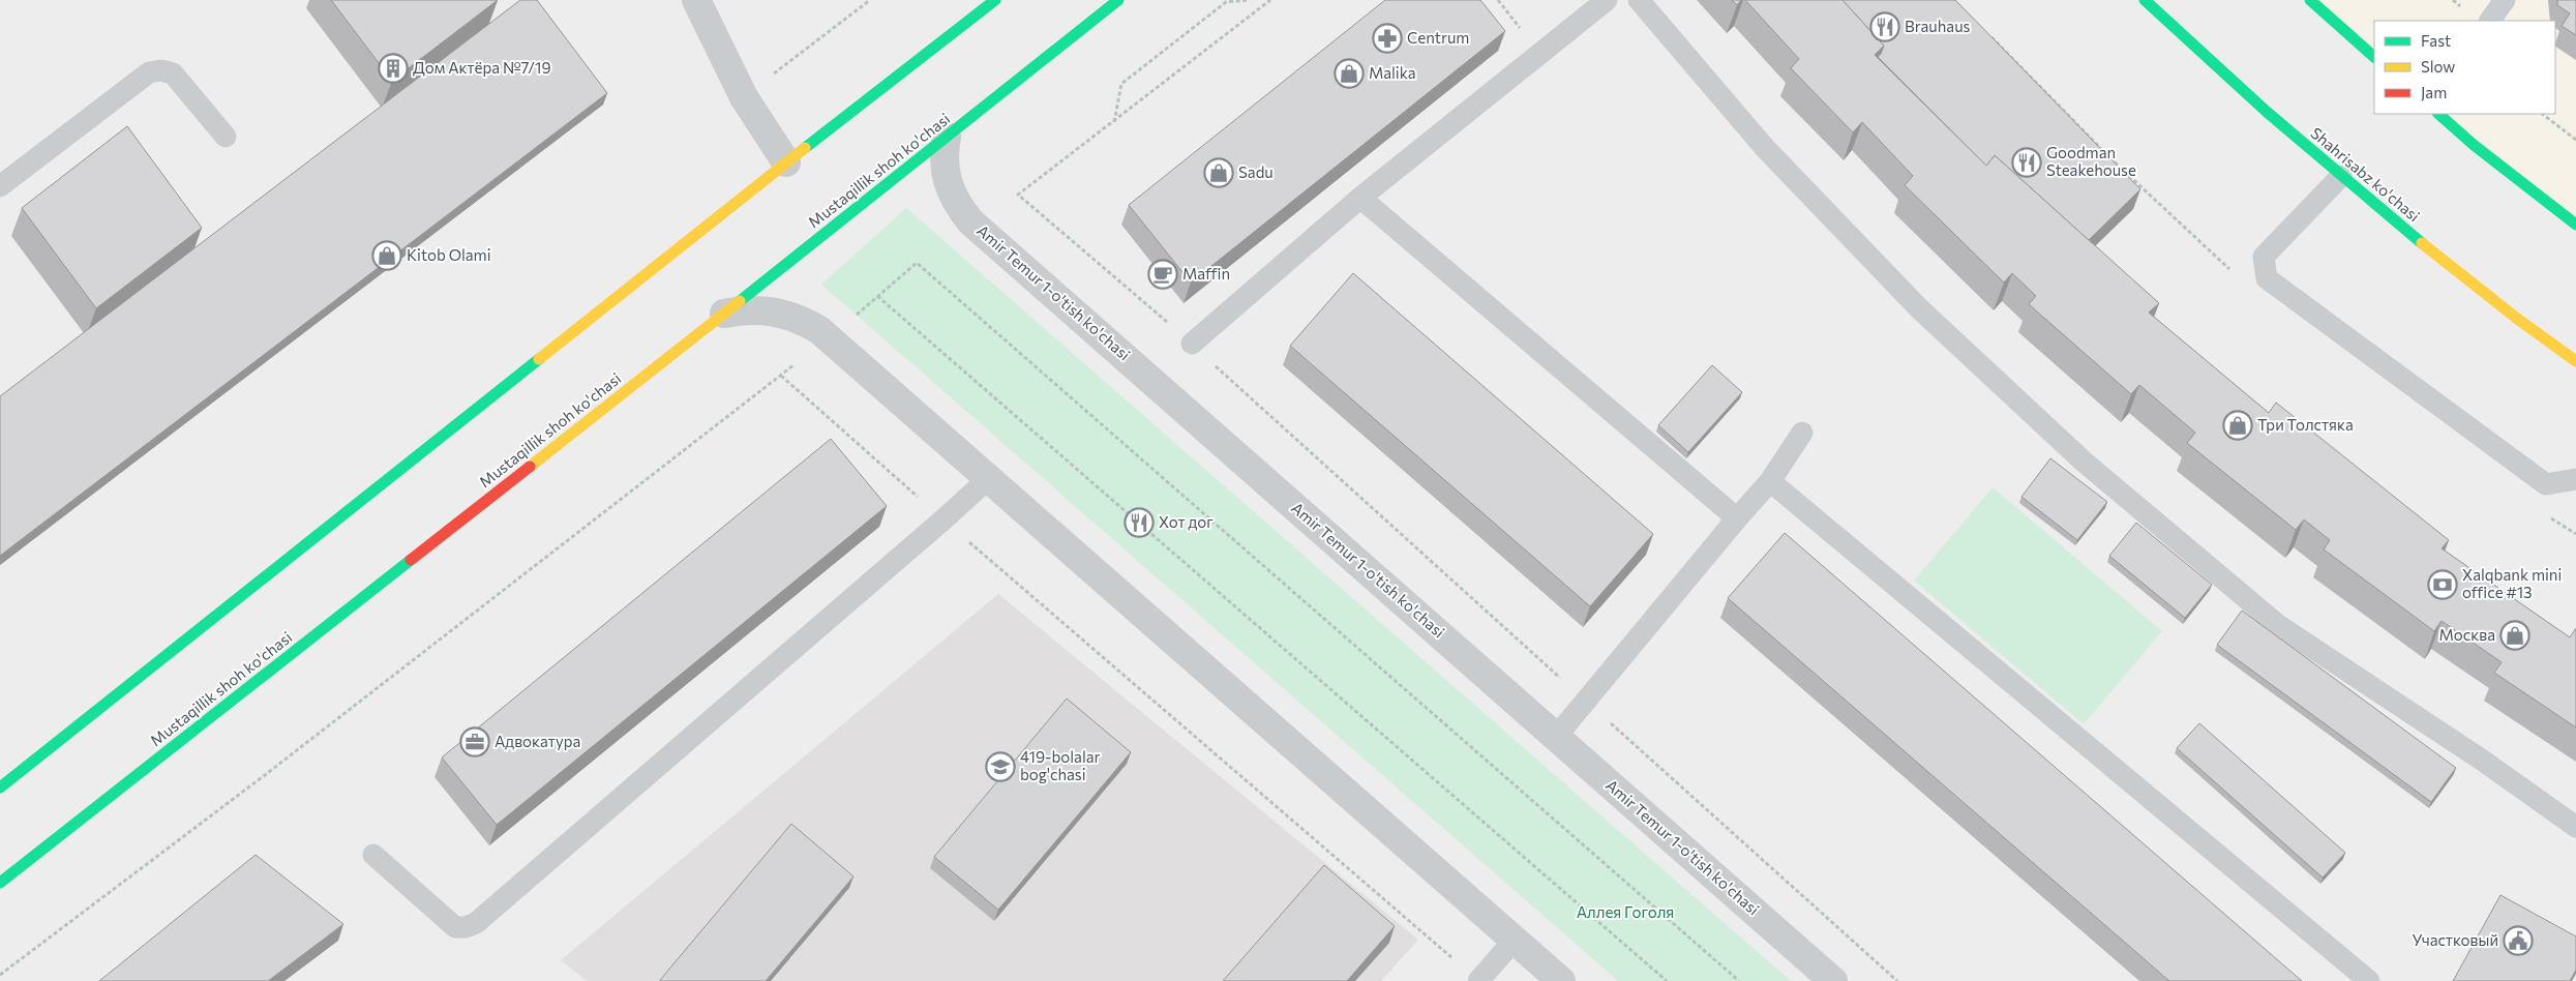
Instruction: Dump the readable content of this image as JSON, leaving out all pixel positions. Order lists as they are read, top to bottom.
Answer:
{
  "streets": {
    "main road": ["Mustaqillik shoh ko'chasi", "Shahrisabz ko'chasi"],
    "street": ["Amir Temur 1-o'tish ko'chasi"]
  },
  "crossings": [
    ["Mustaqillik shoh ko'chasi", "Amir Temur 1-o'tish ko'chasi"]
  ],
  "parks": ["Аллея Гоголя"],
  "places": {
    "restaurant": ["Brauhaus", "Goodman Steakehouse", "Хот дог"],
    "pharmacy": ["Centrum"],
    "building": ["Дом Актёра №7/19"],
    "shop": [
      "Malika",
      "Sadu",
      "Kitob Olami",
      "Три Толстяка",
      "Москва"
    ],
    "cafe": ["Maffin"],
    "bank": ["Xalqbank mini office #13"],
    "office": ["Адвокатура"],
    "school or university": ["419-bolalar bog'chasi"],
    "public building": ["Участковый"]
  },
  "legend": ["Fast", "Slow", "Jam"]
}
